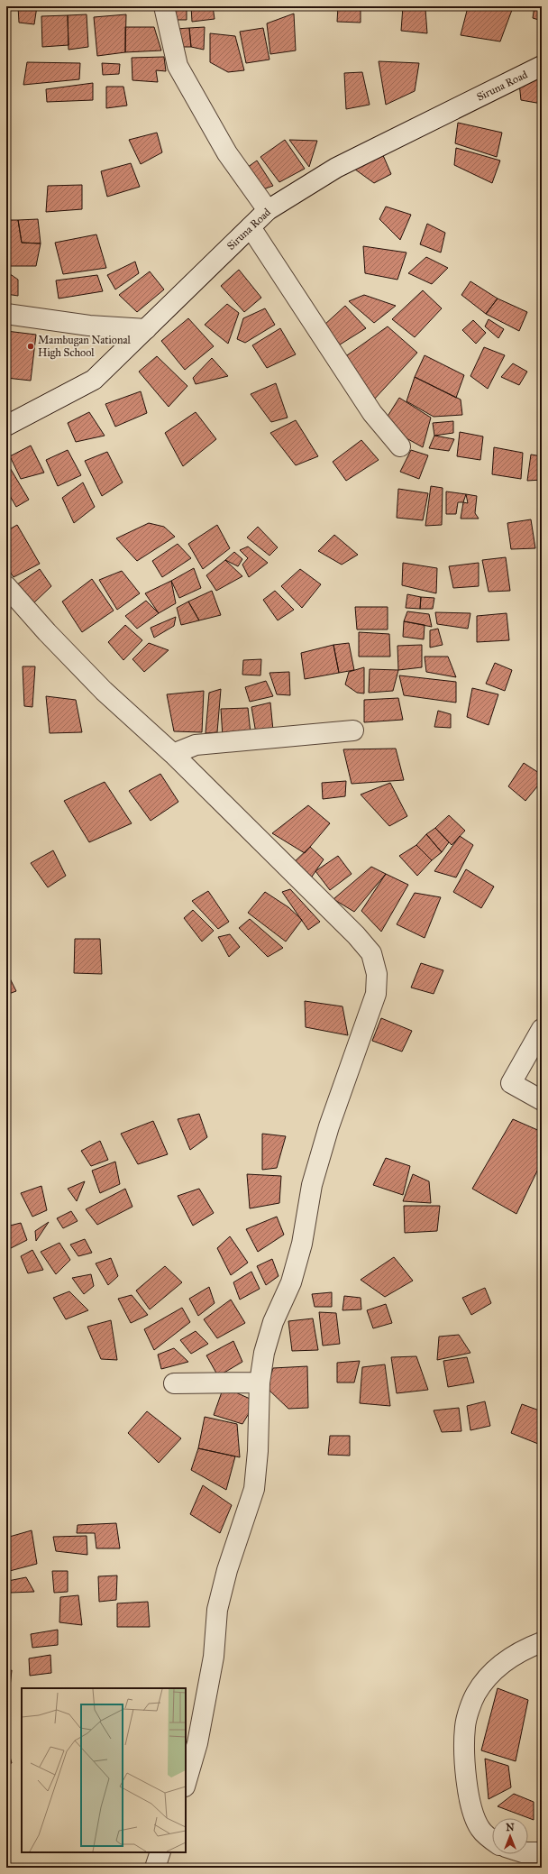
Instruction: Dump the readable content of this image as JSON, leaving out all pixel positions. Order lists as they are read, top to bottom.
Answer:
{
  "streets": {
    "street": ["Siruna Road"]
  },
  "places": ["Mambugan National High School"],
  "north": "top"
}
